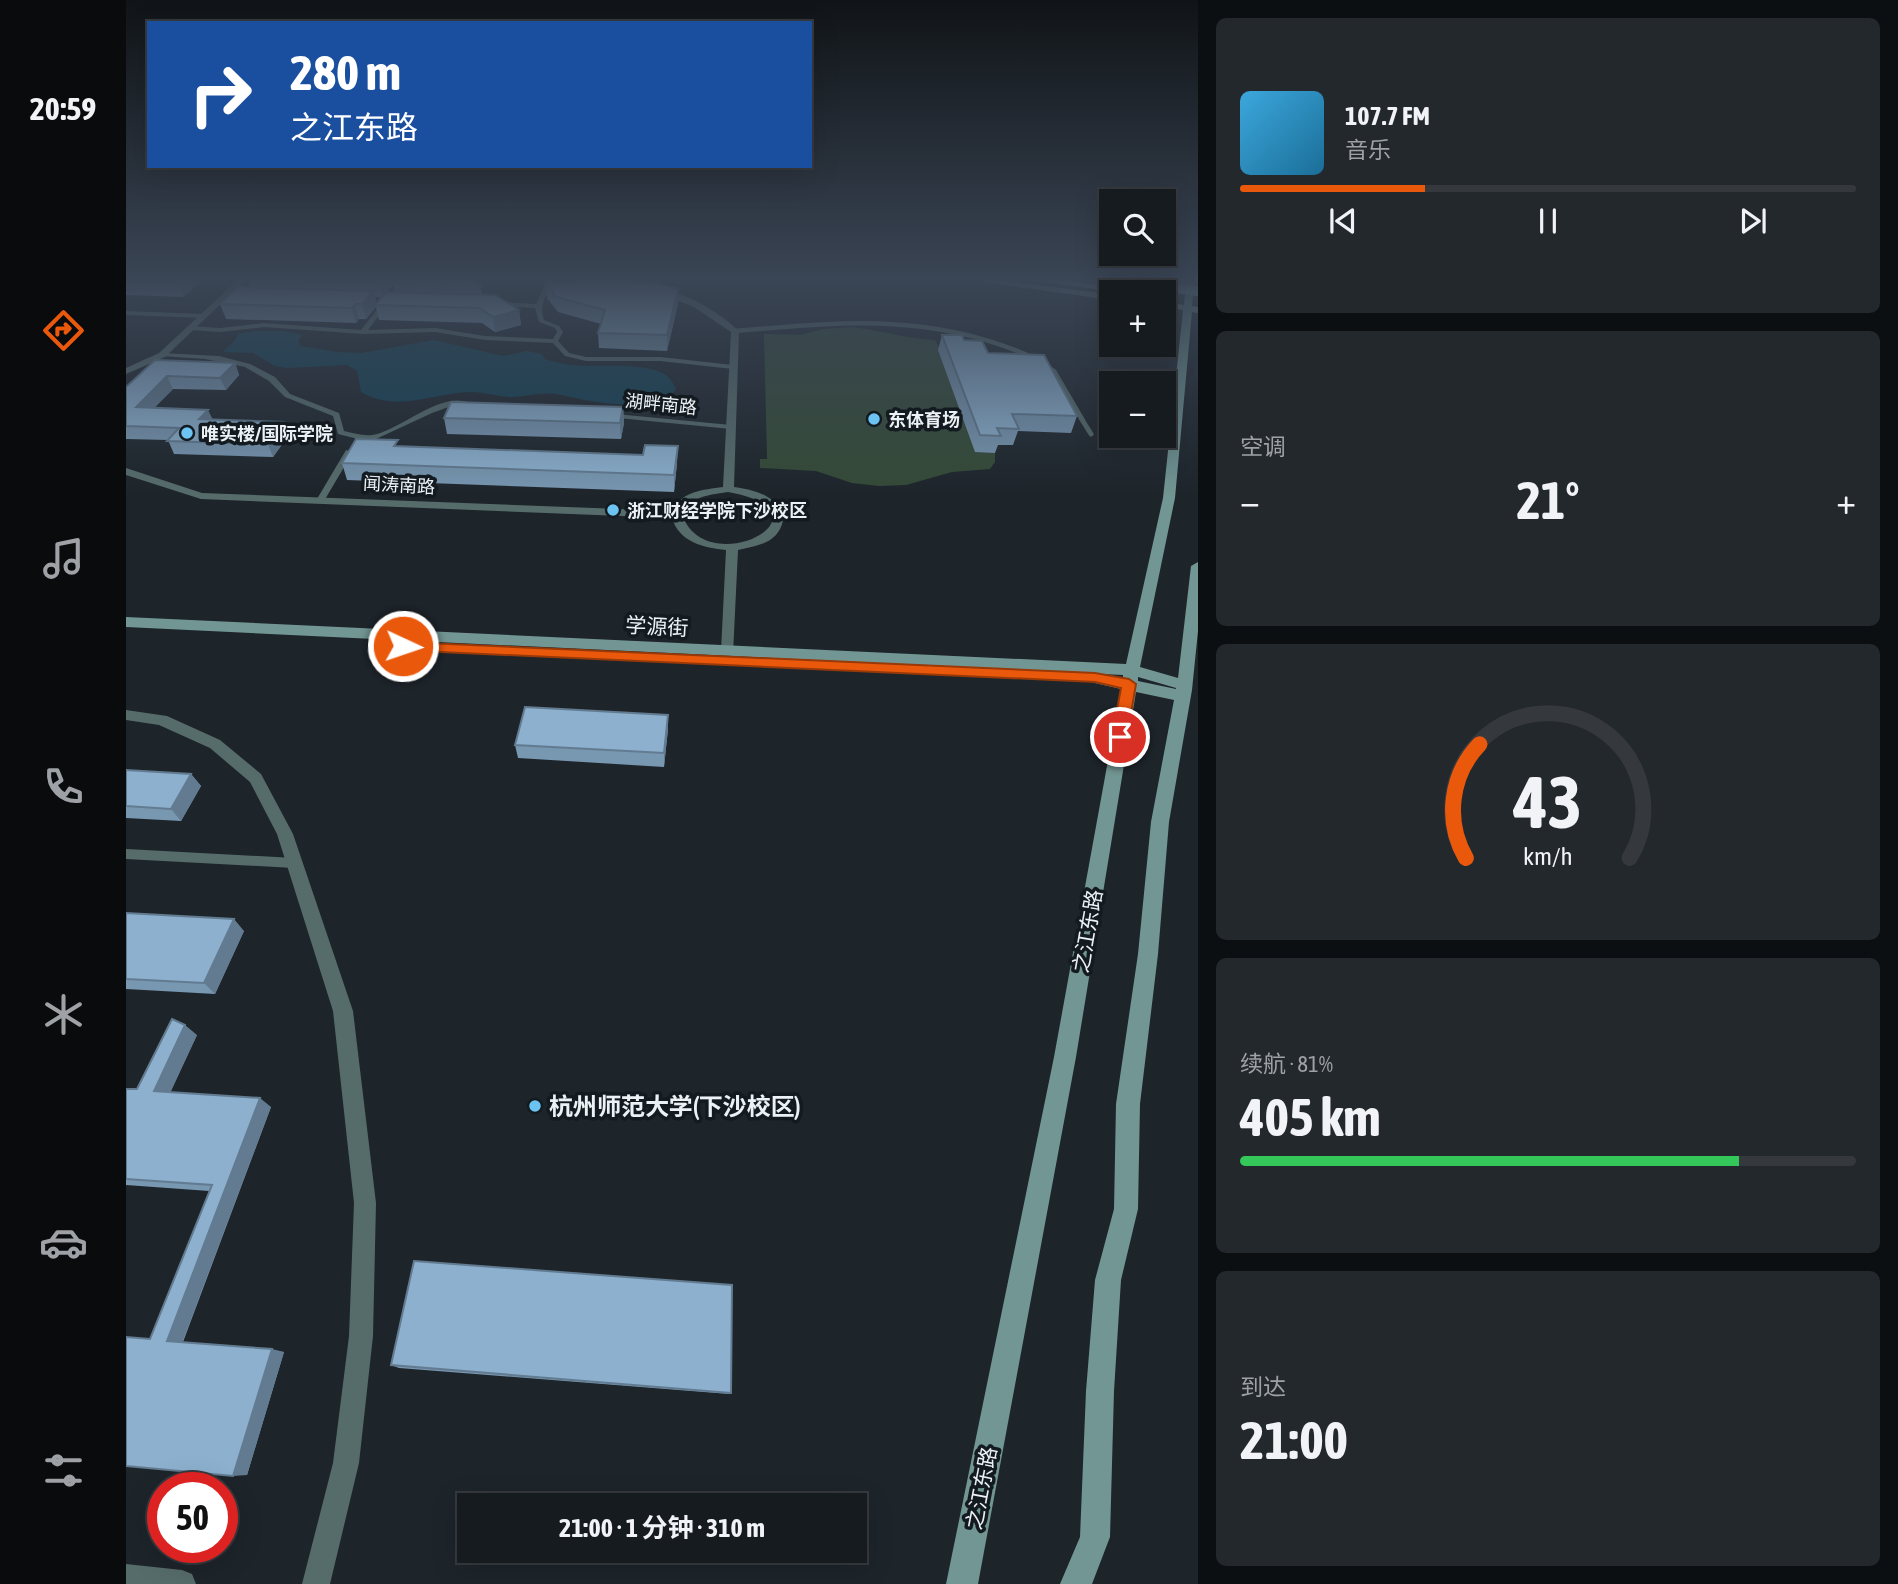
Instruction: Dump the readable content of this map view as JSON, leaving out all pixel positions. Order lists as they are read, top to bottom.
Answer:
{
  "streets": {
    "main road": ["学源街", "之江东路"],
    "street": ["湖畔南路", "闻涛南路"]
  },
  "crossings": [
    ["学源街", "之江东路"]
  ],
  "places": [
    "东体育场",
    "唯实楼/国际学院",
    "浙江财经学院下沙校区",
    "杭州师范大学(下沙校区)"
  ],
  "page": {
    "tabs": "20:59",
    "turn": ["280 m", "之江东路"],
    "song": ["107.7 FM", "音乐"],
    "map_buttons": ["+", "−"],
    "tile": [
      "空调",
      ["续航 · 81%", "405 km"],
      ["到达", "21:00"]
    ],
    "heat": ["−", "21°", "+"],
    "limit": "50",
    "trip": "21:00 · 1 分钟 · 310 m",
    "gauge": ["43", "km/h"]
  }
}
